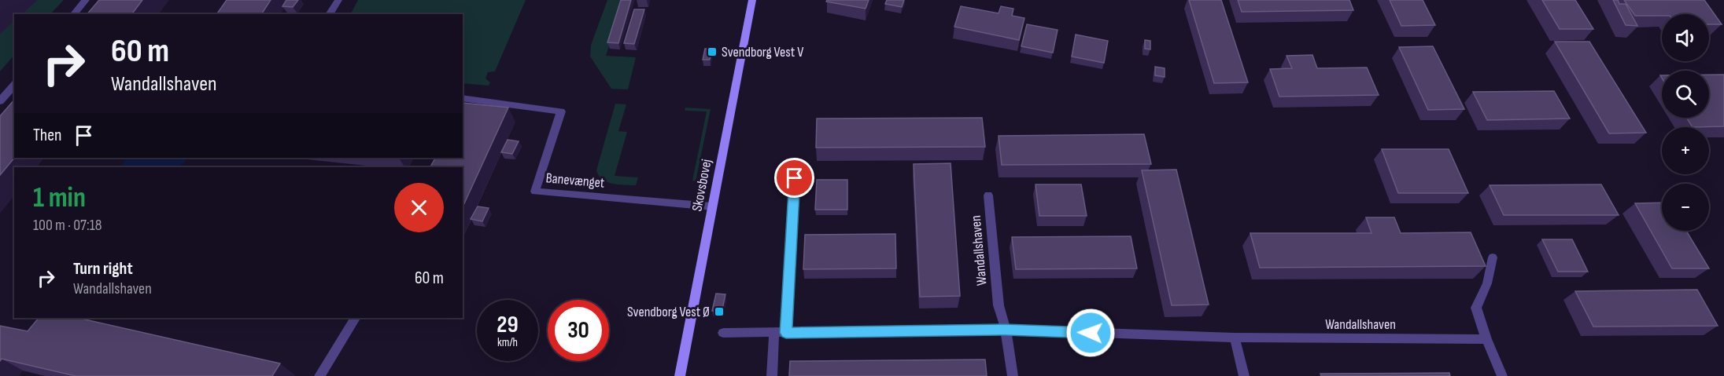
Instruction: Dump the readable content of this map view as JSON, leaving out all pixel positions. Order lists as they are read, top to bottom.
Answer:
{
  "streets": {
    "street": ["Banevænget", "Skovsbovej", "Wandallshaven"]
  },
  "crossings": [
    ["Banevænget", "Skovsbovej"]
  ],
  "places": {
    "transit": ["Svendborg Vest V", "Svendborg Vest Ø"]
  },
  "page": {
    "map_buttons": ["+", "−"],
    "turn": ["60 m", "Wandallshaven"],
    "then": "Then",
    "heading": ["1 min", "100 m · 07:18"],
    "list": [
      {
        "name": "Turn right",
        "note": "Wandallshaven",
        "value": "60 m"
      }
    ],
    "speed": "29 km/h",
    "limit": "30"
  }
}
